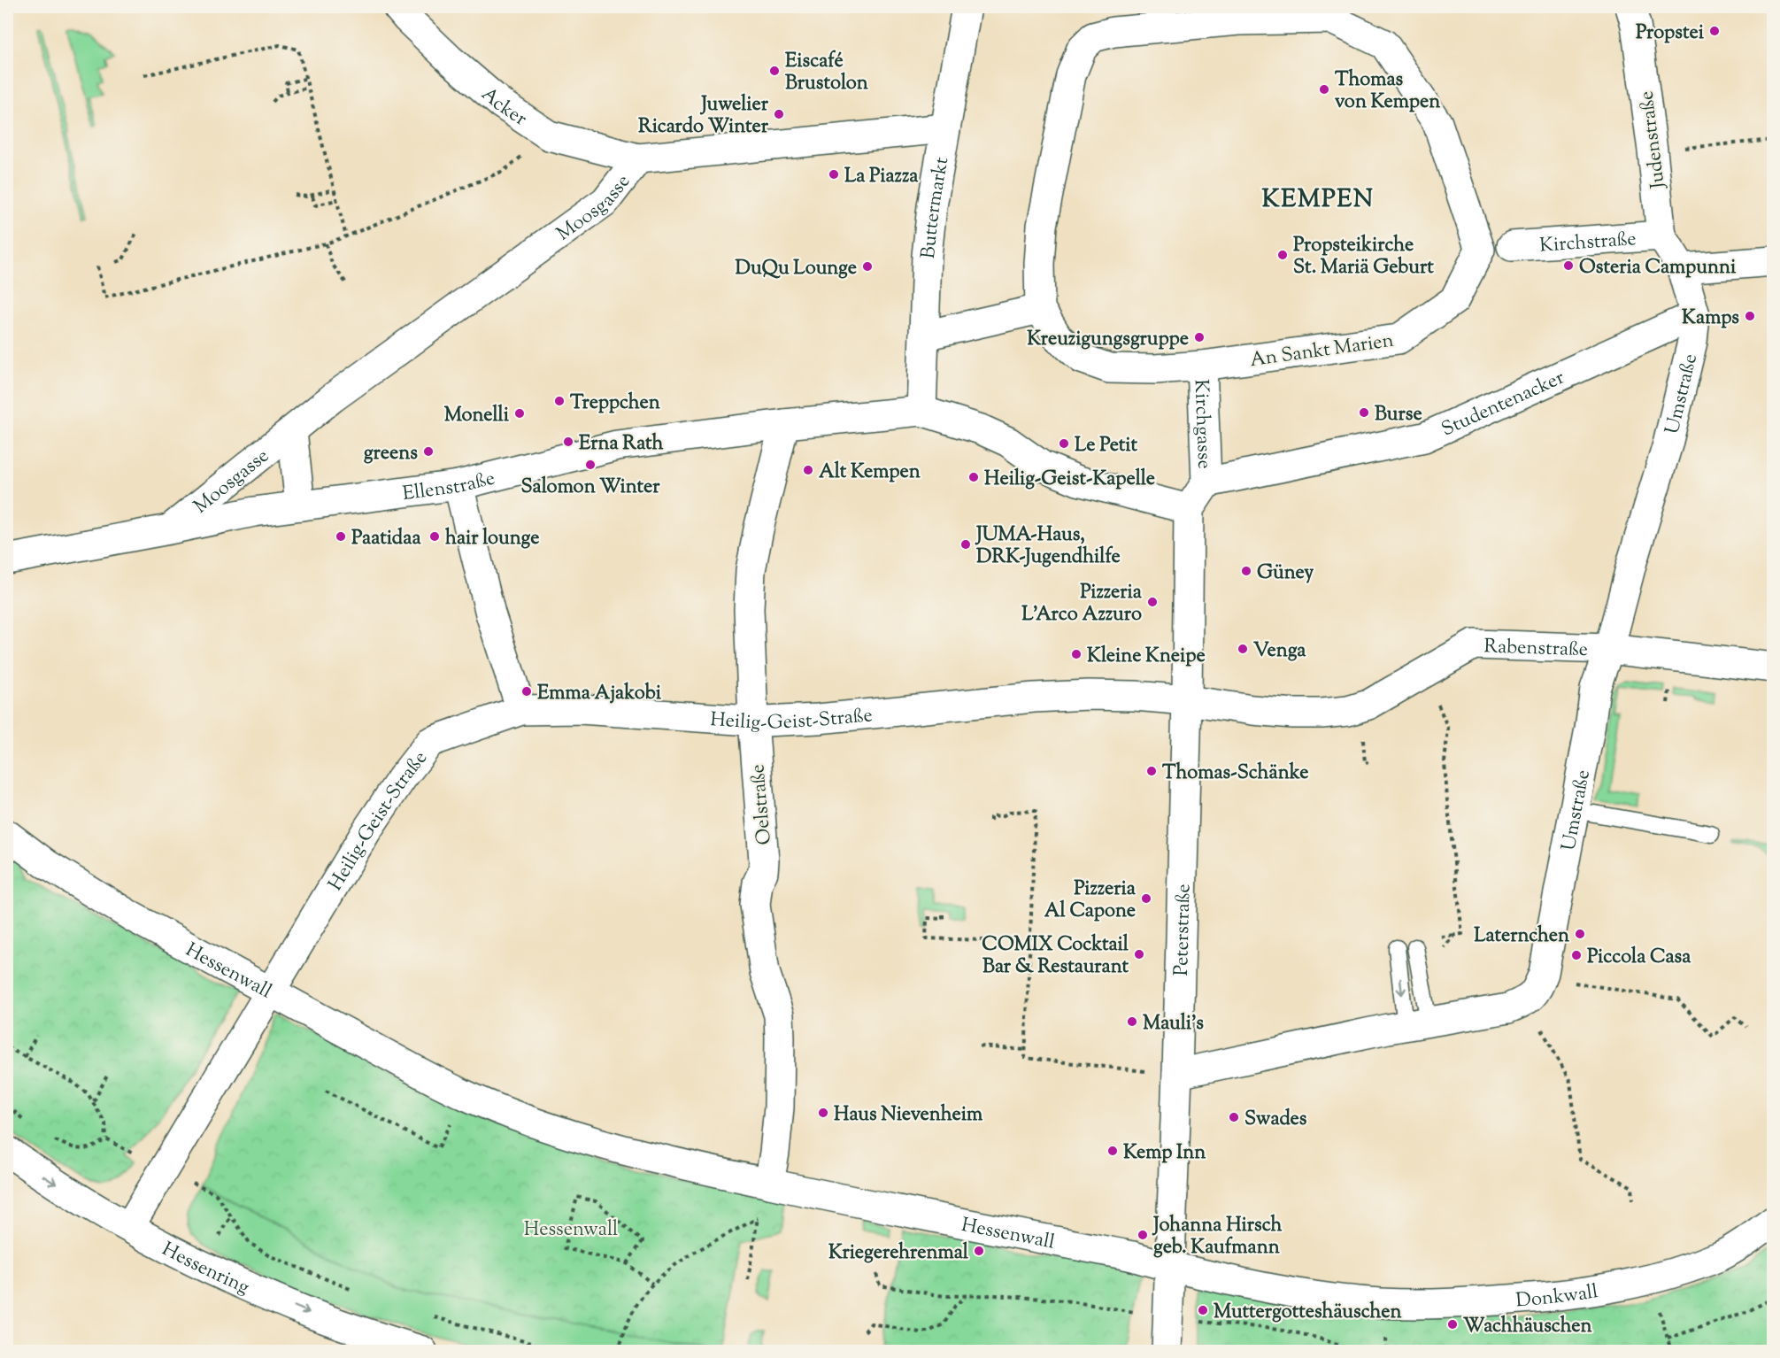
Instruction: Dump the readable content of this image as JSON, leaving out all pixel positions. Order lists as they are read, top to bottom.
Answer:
{
  "streets": {
    "street": [
      "Acker",
      "Judenstraße",
      "Moosgasse",
      "Buttermarkt",
      "Kirchstraße",
      "An Sankt Marien",
      "Umstraße",
      "Studentenacker",
      "Kirchgasse",
      "Ellenstraße",
      "Rabenstraße",
      "Heilig-Geist-Straße",
      "Oelstraße",
      "Peterstraße",
      "Hessenwall",
      "Hessenring",
      "Donkwall"
    ]
  },
  "crossings": [
    ["Acker", "Moosgasse"],
    ["Judenstraße", "Kirchstraße"],
    ["Judenstraße", "Umstraße"],
    ["Moosgasse", "Buttermarkt"],
    ["Moosgasse", "Ellenstraße"],
    ["Buttermarkt", "Ellenstraße"],
    ["Kirchstraße", "An Sankt Marien"],
    ["An Sankt Marien", "Kirchgasse"],
    ["Umstraße", "Studentenacker"],
    ["Umstraße", "Rabenstraße"],
    ["Studentenacker", "Kirchgasse"],
    ["Ellenstraße", "Oelstraße"],
    ["Rabenstraße", "Heilig-Geist-Straße"],
    ["Rabenstraße", "Peterstraße"],
    ["Heilig-Geist-Straße", "Oelstraße"],
    ["Heilig-Geist-Straße", "Peterstraße"],
    ["Heilig-Geist-Straße", "Hessenwall"],
    ["Heilig-Geist-Straße", "Hessenring"],
    ["Oelstraße", "Hessenwall"],
    ["Peterstraße", "Hessenwall"],
    ["Peterstraße", "Donkwall"],
    ["Hessenwall", "Donkwall"]
  ],
  "one_way": ["Hessenring"],
  "districts": ["KEMPEN"],
  "parks": ["Hessenwall"],
  "places": [
    "Propstei",
    "Eiscafé Brustolon",
    "Thomas von Kempen",
    "Juwelier Ricardo Winter",
    "La Piazza",
    "Propsteikirche St. Mariä Geburt",
    "Osteria Campunni",
    "DuQu Lounge",
    "Kamps",
    "Kreuzigungsgruppe",
    "Treppchen",
    "Burse",
    "Monelli",
    "Erna Rath",
    "Le Petit",
    "greens",
    "Salomon Winter",
    "Alt Kempen",
    "Heilig-Geist-Kapelle",
    "Paatidaa",
    "hair lounge",
    "JUMA-Haus, DRK-Jugendhilfe",
    "Güney",
    "Pizzeria L'Arco Azzuro",
    "Venga",
    "Kleine Kneipe",
    "Emma Ajakobi",
    "Thomas-Schänke",
    "Pizzeria Al Capone",
    "Laternchen",
    "COMIX Cocktail Bar & Restaurant",
    "Piccola Casa",
    "Mauli's",
    "Haus Nievenheim",
    "Swades",
    "Kemp Inn",
    "Johanna Hirsch geb. Kaufmann",
    "Kriegerehrenmal",
    "Muttergotteshäuschen",
    "Wachhäuschen"
  ]
}
